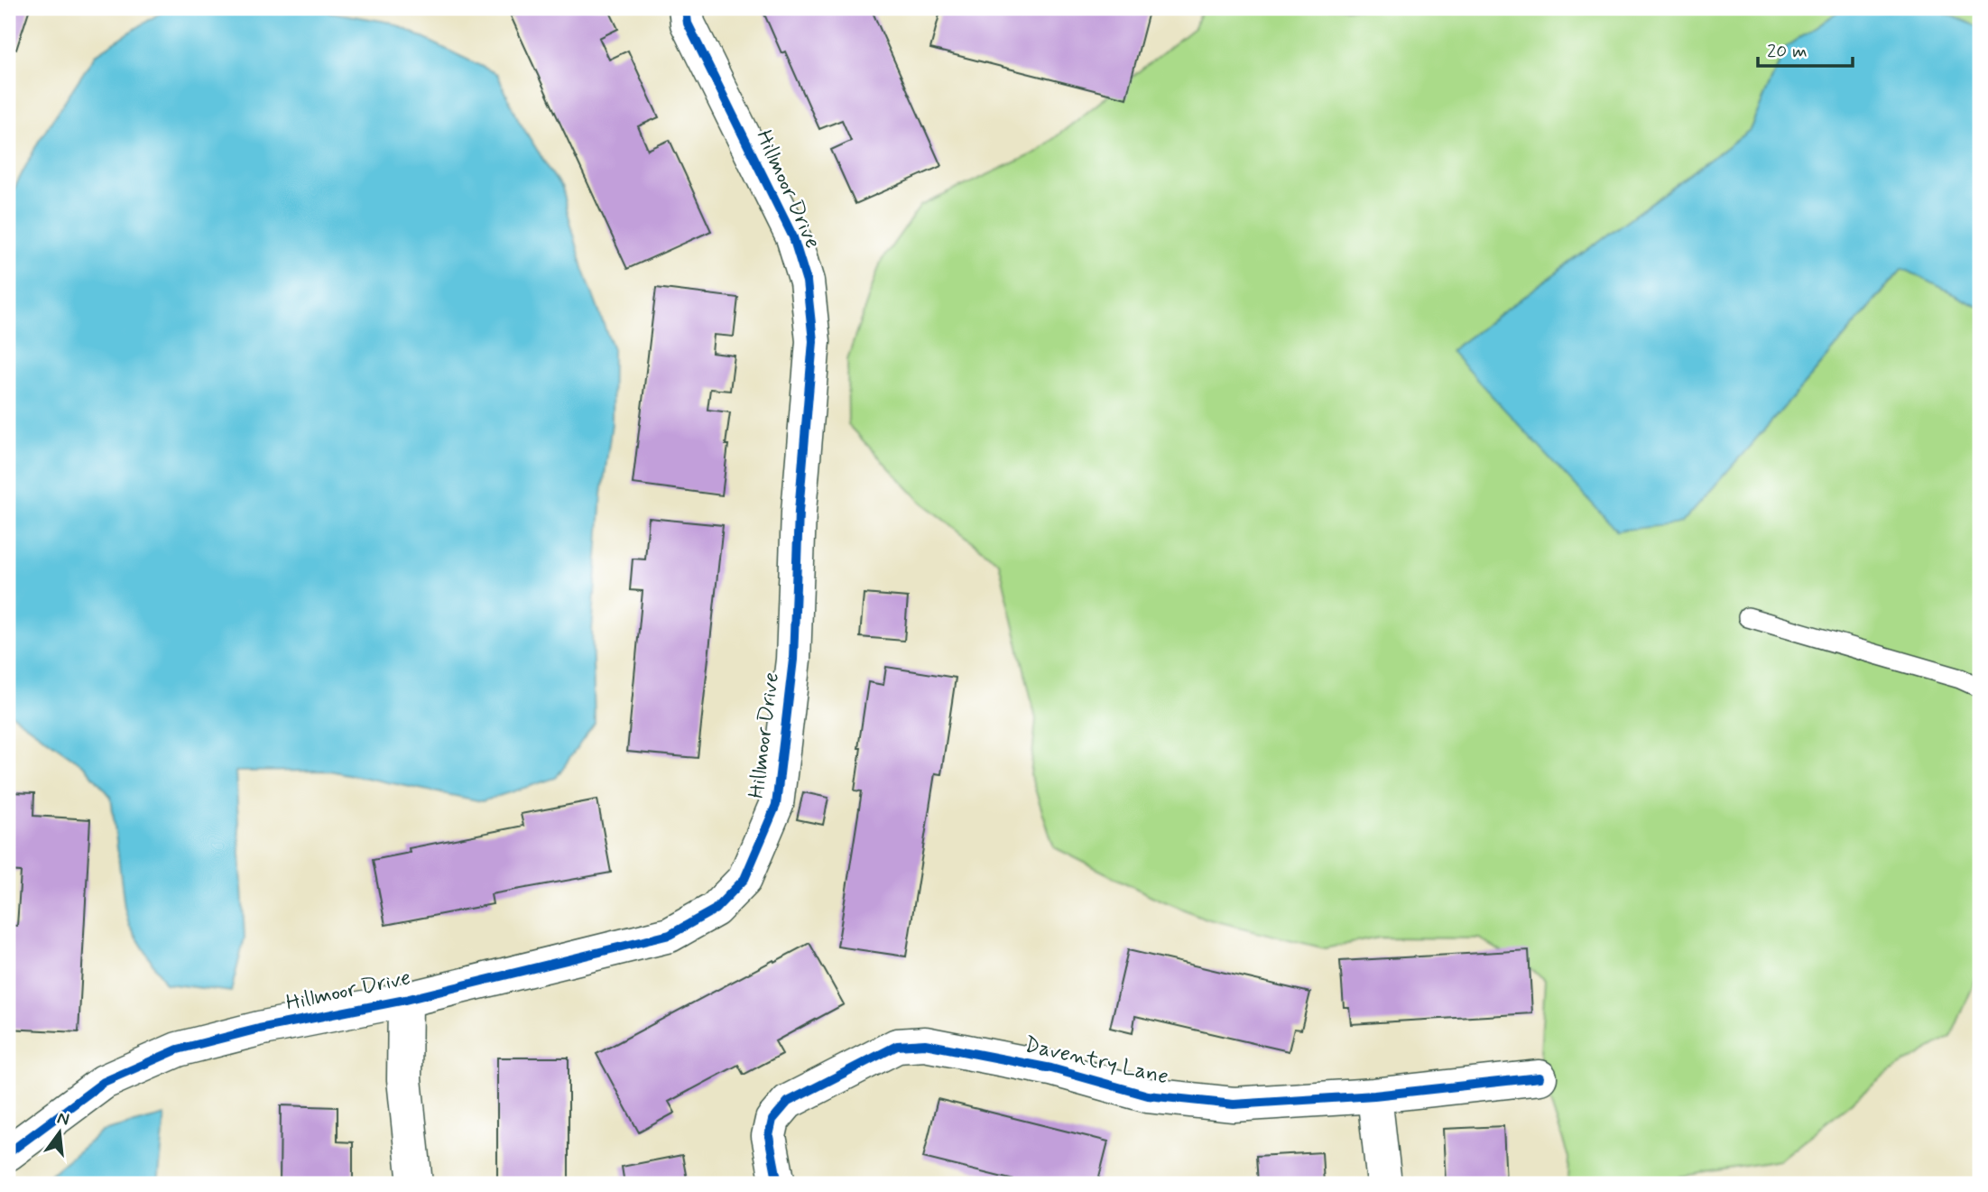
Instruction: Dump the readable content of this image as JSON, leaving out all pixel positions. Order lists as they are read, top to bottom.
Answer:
{
  "streets": {
    "street": ["Hillmoor Drive", "Daventry Lane"]
  },
  "scale_bar": "20 m",
  "north": "top"
}
